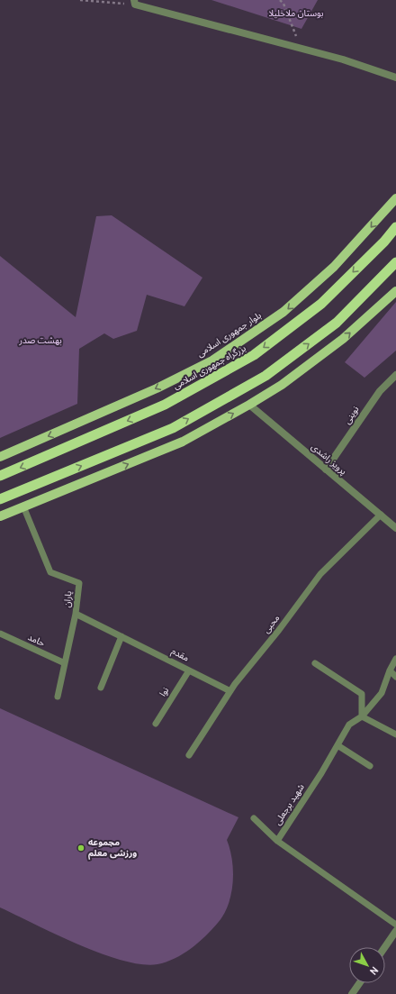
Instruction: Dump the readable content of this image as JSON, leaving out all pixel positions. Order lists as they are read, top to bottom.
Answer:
{
  "streets": {
    "highway": ["بزرگراه جمهوری اسلامی"],
    "main road": ["بلوار جمهوری اسلامی"],
    "street": ["نوینی", "پرویز راشدی"],
    "lane": [
      "یاران",
      "محبی",
      "حامد",
      "مقدم",
      "نوا",
      "شهید برجعلی"
    ]
  },
  "crossings": [
    ["نوینی", "پرویز راشدی"],
    ["پرویز راشدی", "محبی"],
    ["یاران", "حامد"],
    ["یاران", "مقدم"],
    ["محبی", "مقدم"],
    ["مقدم", "نوا"]
  ],
  "parks": ["بوستان ملاخلیلا", "بهشت صدر"],
  "places": ["مجموعه ورزشی معلم"],
  "north": "bottom right"
}
